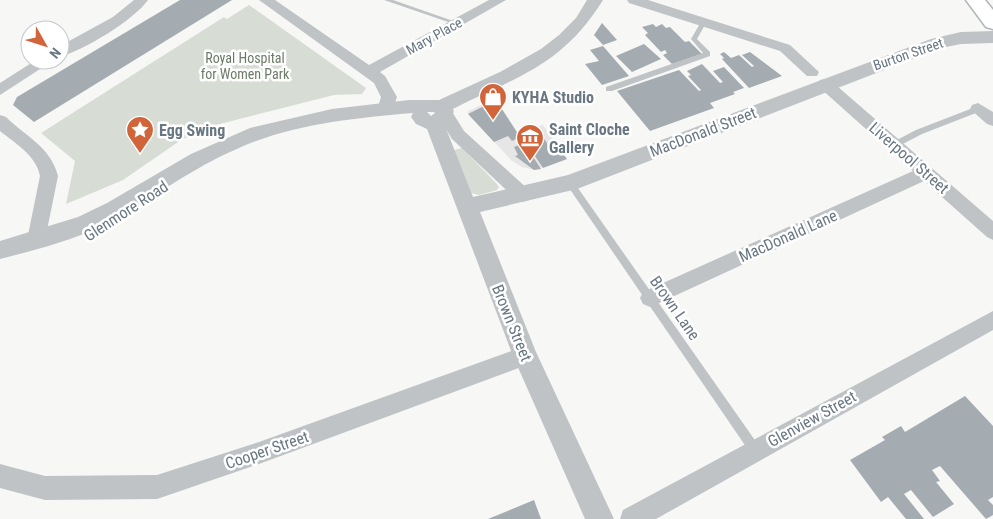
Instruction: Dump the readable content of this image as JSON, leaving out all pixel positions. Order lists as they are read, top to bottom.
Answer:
{
  "streets": {
    "street": [
      "Mary Place",
      "Burton Street",
      "MacDonald Street",
      "Liverpool Street",
      "Glenmore Road",
      "MacDonald Lane",
      "Brown Street",
      "Glenview Street",
      "Cooper Street"
    ],
    "lane": ["Brown Lane"]
  },
  "crossings": [
    ["Burton Street", "MacDonald Street"],
    ["Burton Street", "Liverpool Street"],
    ["MacDonald Street", "Liverpool Street"],
    ["MacDonald Street", "Brown Lane"],
    ["MacDonald Street", "Brown Street"],
    ["Liverpool Street", "MacDonald Lane"],
    ["Glenmore Road", "Brown Street"],
    ["MacDonald Lane", "Brown Lane"],
    ["Brown Lane", "Glenview Street"],
    ["Brown Street", "Cooper Street"]
  ],
  "parks": ["Royal Hospital for Women Park"],
  "places": {
    "shop": ["KYHA Studio"],
    "place": ["Egg Swing"],
    "museum": ["Saint Cloche Gallery"]
  },
  "north": "bottom right"
}
